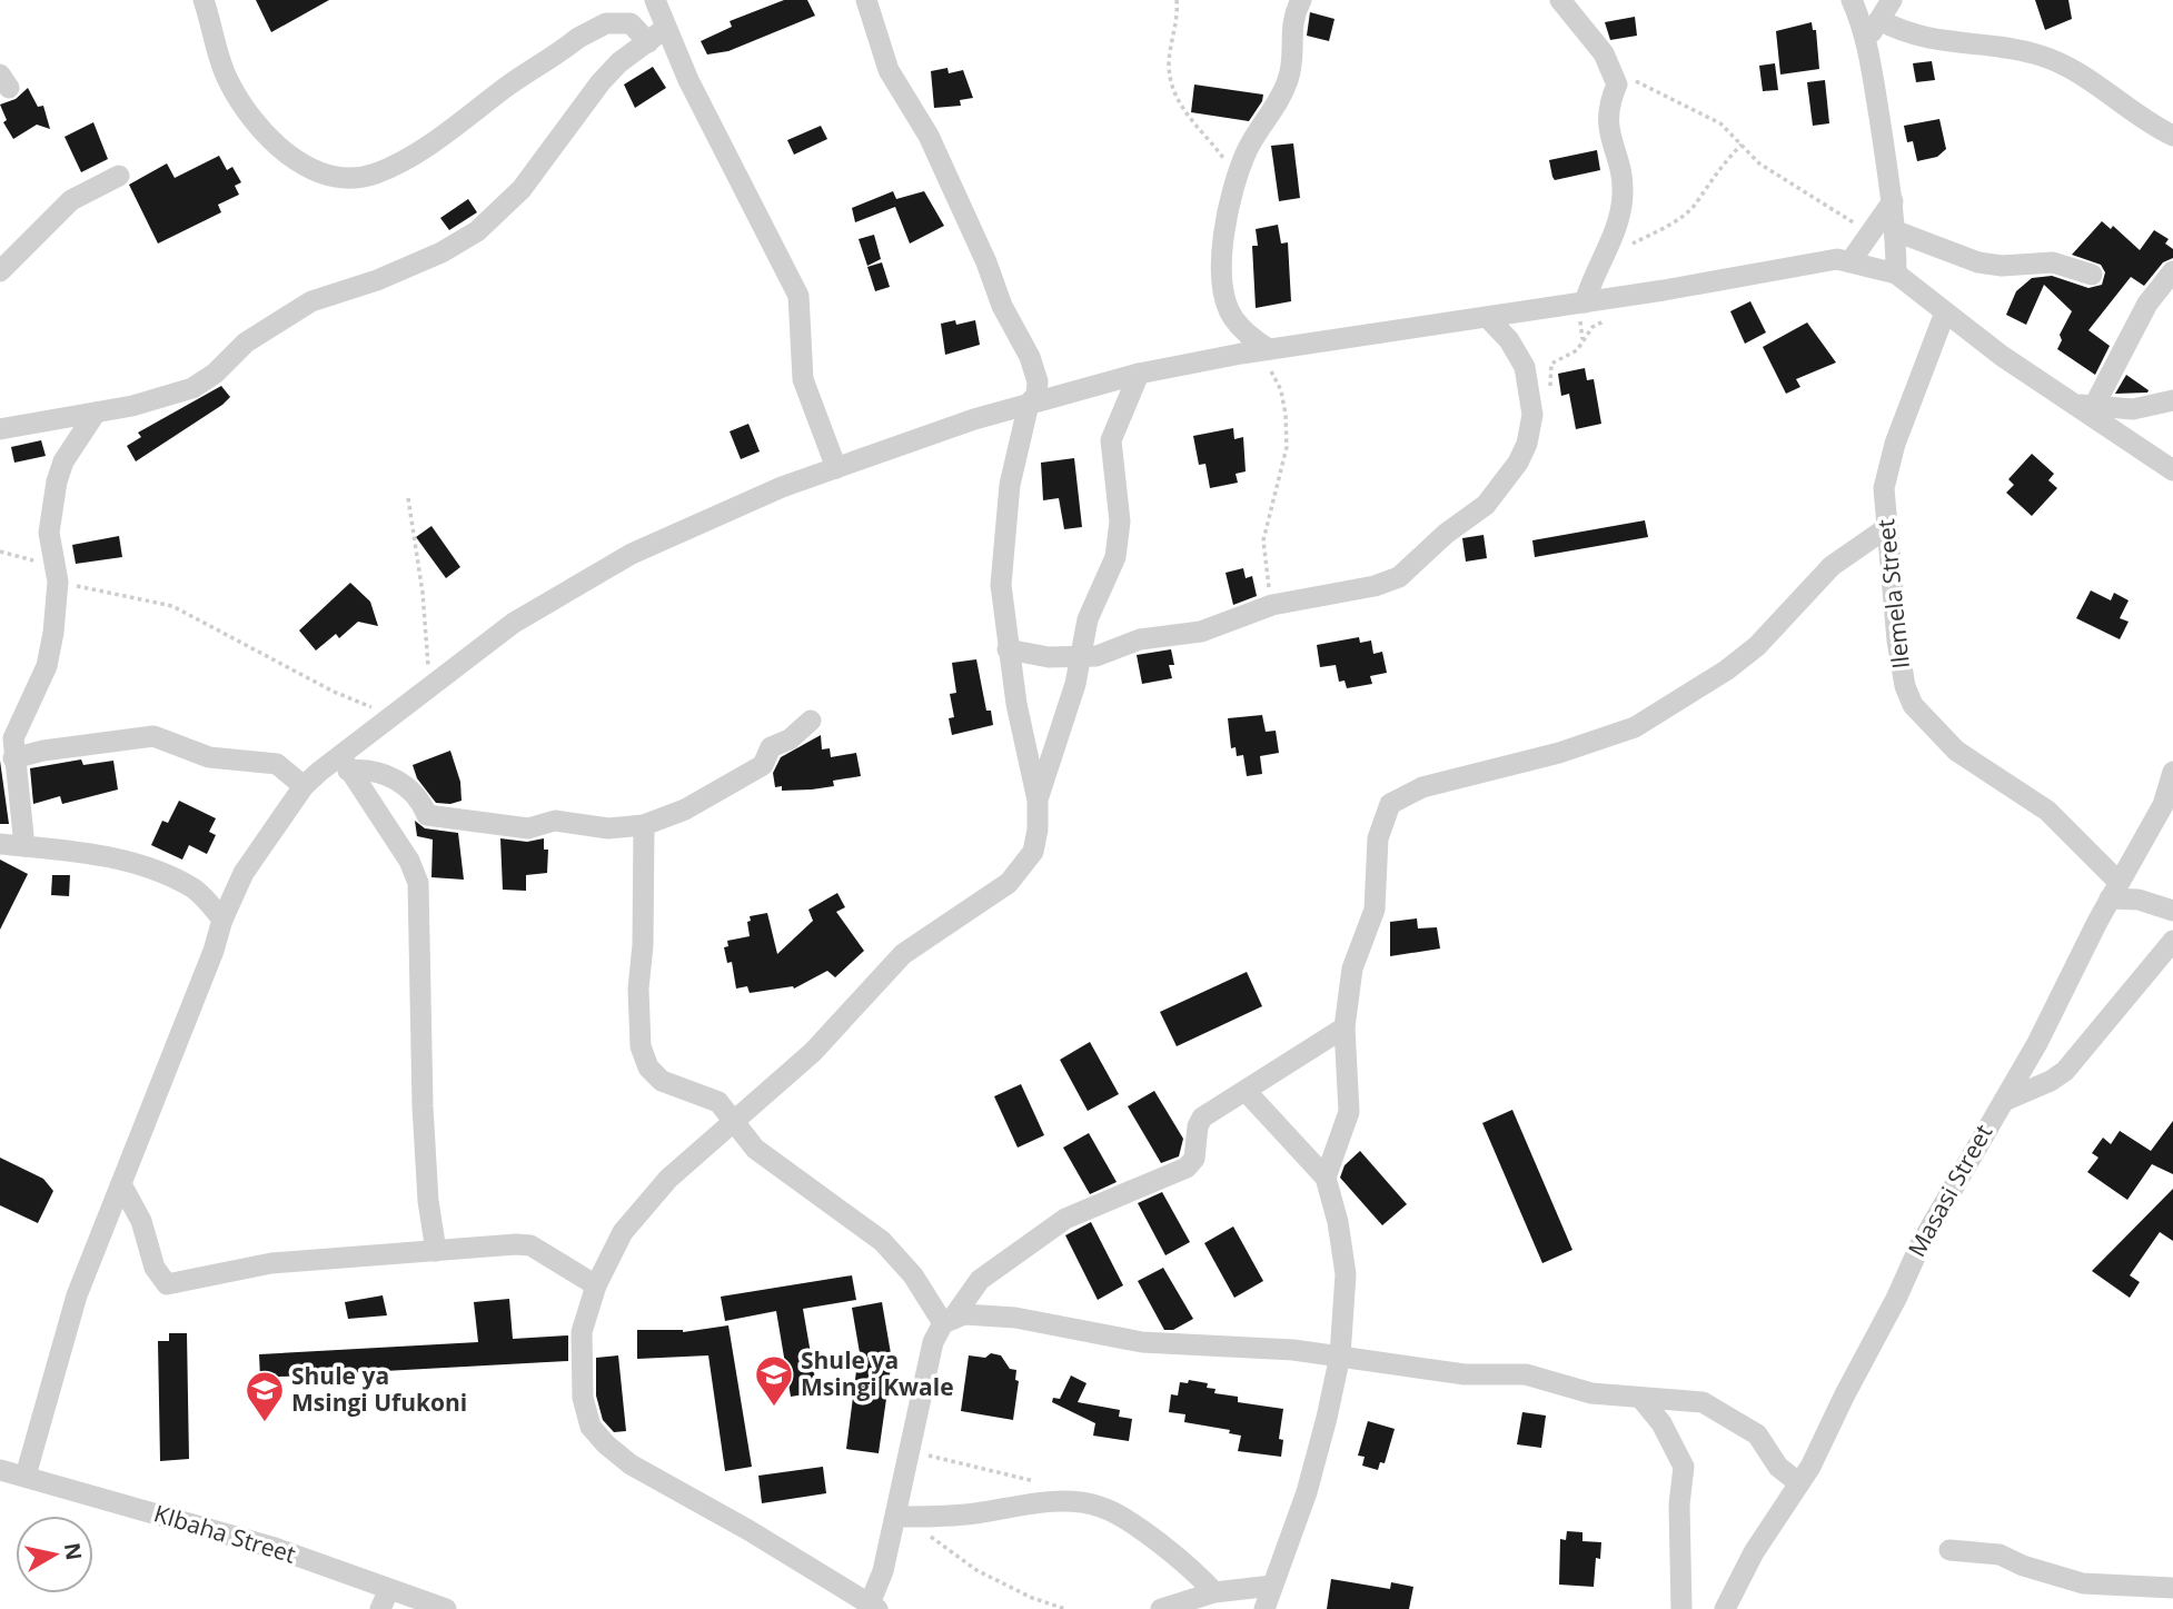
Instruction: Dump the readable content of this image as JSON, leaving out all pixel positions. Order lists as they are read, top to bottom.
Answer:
{
  "streets": {
    "street": ["Ilemela Street", "Masasi Street", "KIbaha Street"]
  },
  "crossings": [
    ["Ilemela Street", "Masasi Street"]
  ],
  "places": {
    "school or university": ["Shule ya Msingi Kwale", "Shule ya Msingi Ufukoni"]
  },
  "north": "right"
}
